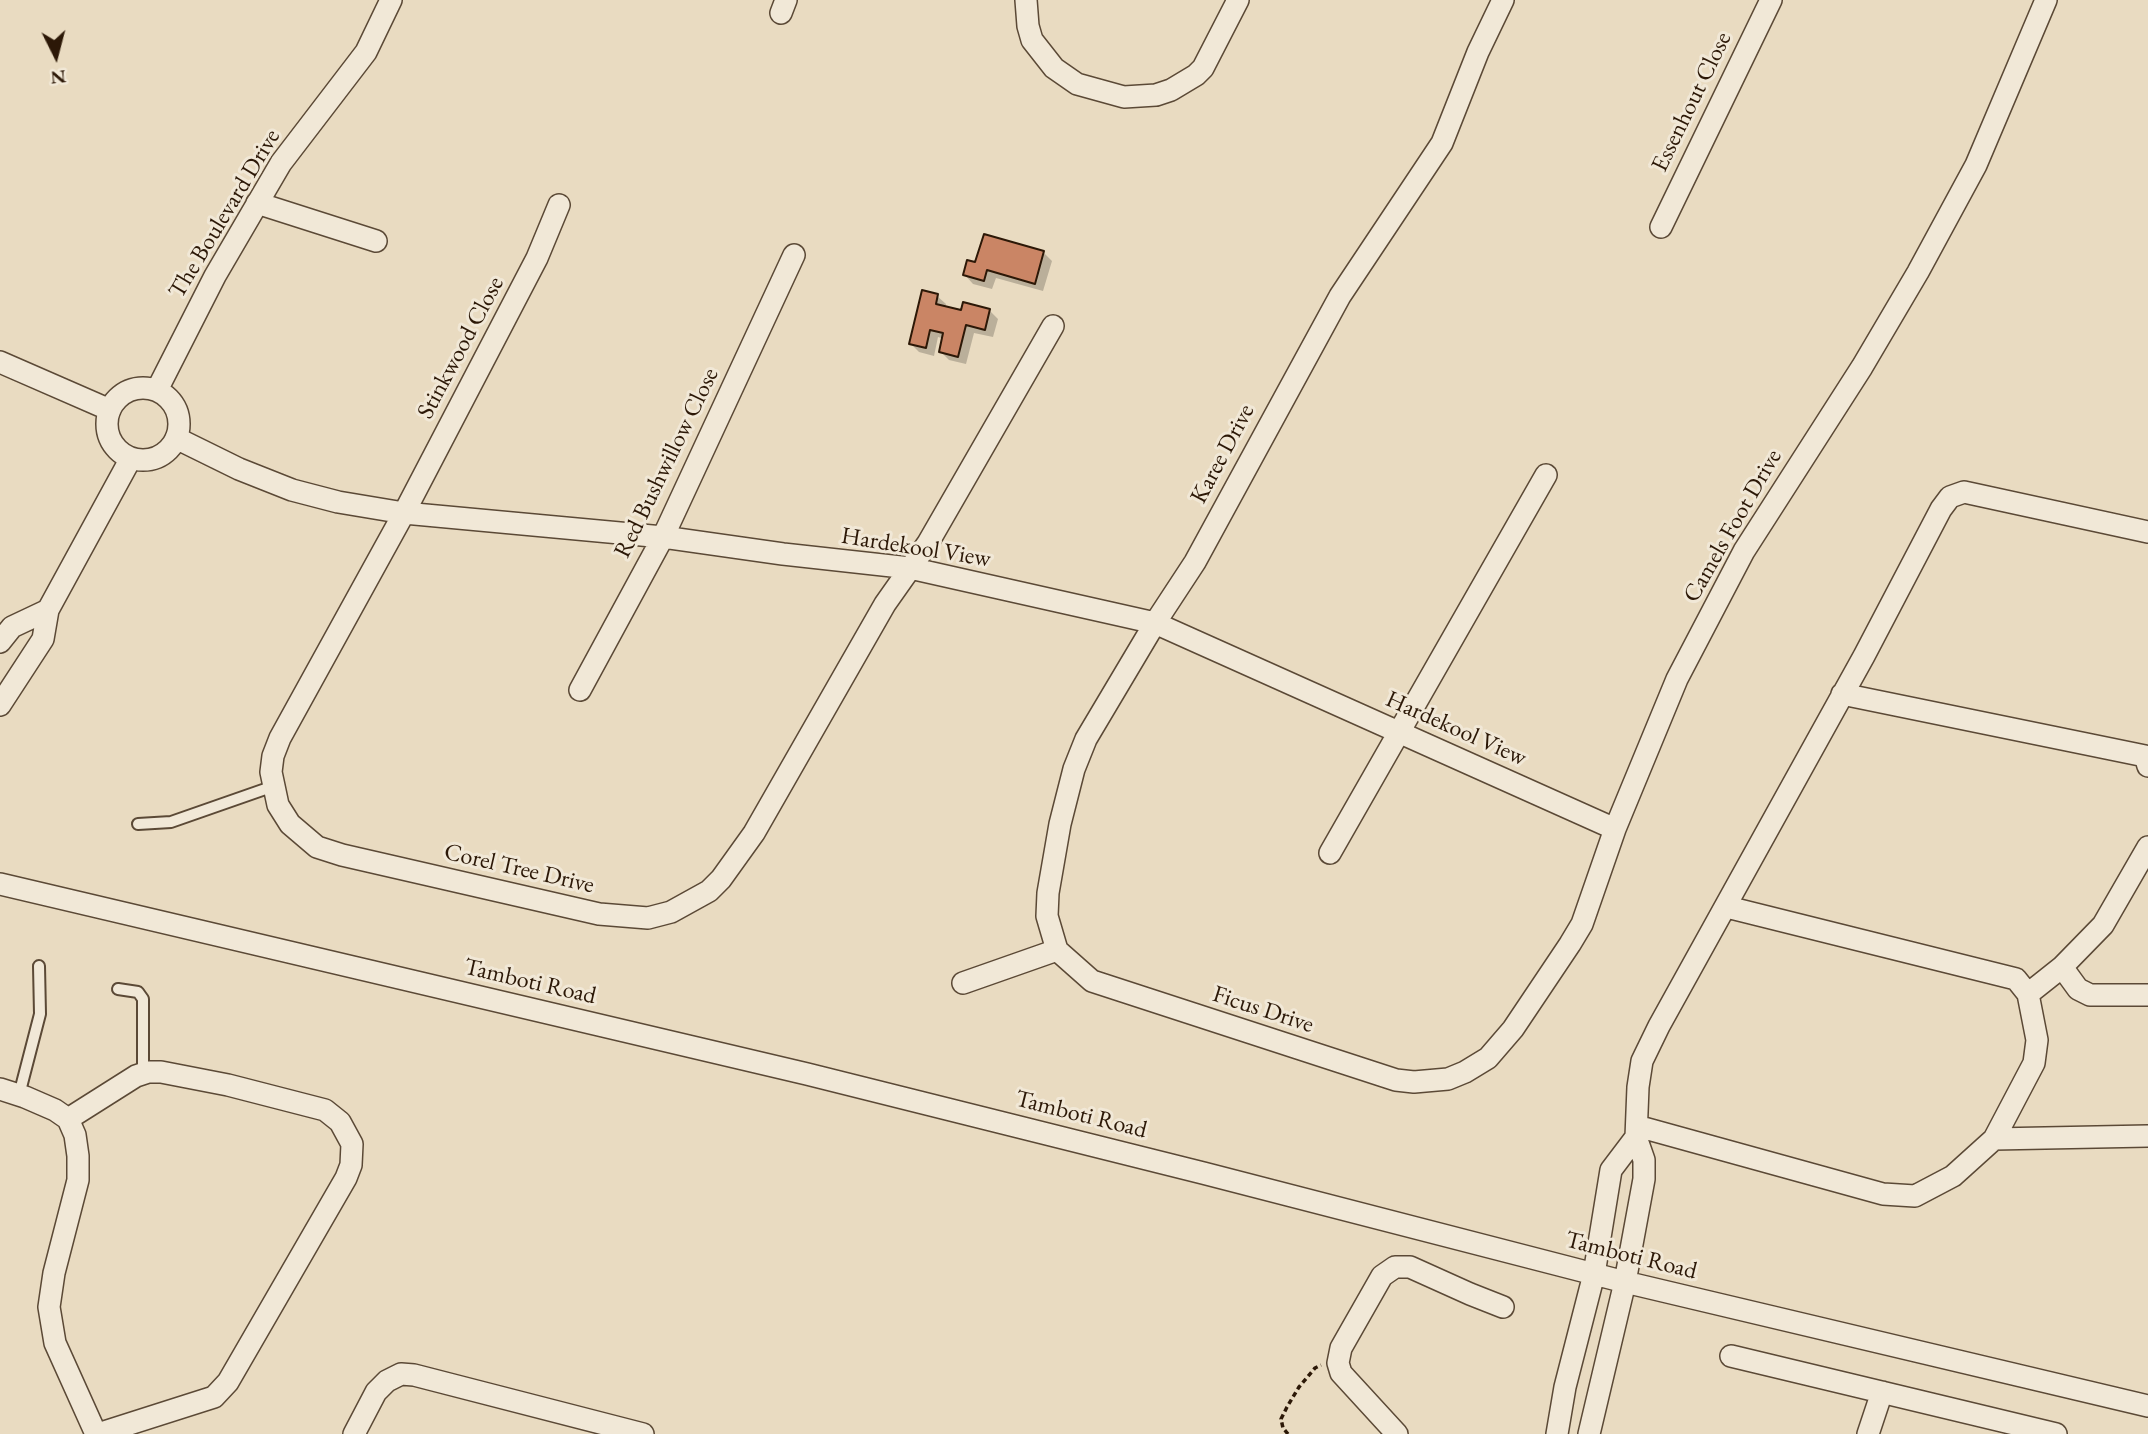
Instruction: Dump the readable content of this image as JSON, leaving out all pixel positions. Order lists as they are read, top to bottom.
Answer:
{
  "streets": {
    "street": [
      "Essenhout Close",
      "The Boulevard Drive",
      "Stinkwood Close",
      "Karee Drive",
      "Red Bushwillow Close",
      "Camels Foot Drive",
      "Hardekool View",
      "Corel Tree Drive",
      "Tamboti Road",
      "Ficus Drive"
    ]
  },
  "crossings": [
    ["The Boulevard Drive", "Hardekool View"],
    ["Stinkwood Close", "Hardekool View"],
    ["Stinkwood Close", "Corel Tree Drive"],
    ["Karee Drive", "Hardekool View"],
    ["Karee Drive", "Ficus Drive"],
    ["Red Bushwillow Close", "Hardekool View"],
    ["Camels Foot Drive", "Hardekool View"],
    ["Camels Foot Drive", "Ficus Drive"],
    ["Hardekool View", "Corel Tree Drive"]
  ],
  "north": "bottom"
}
